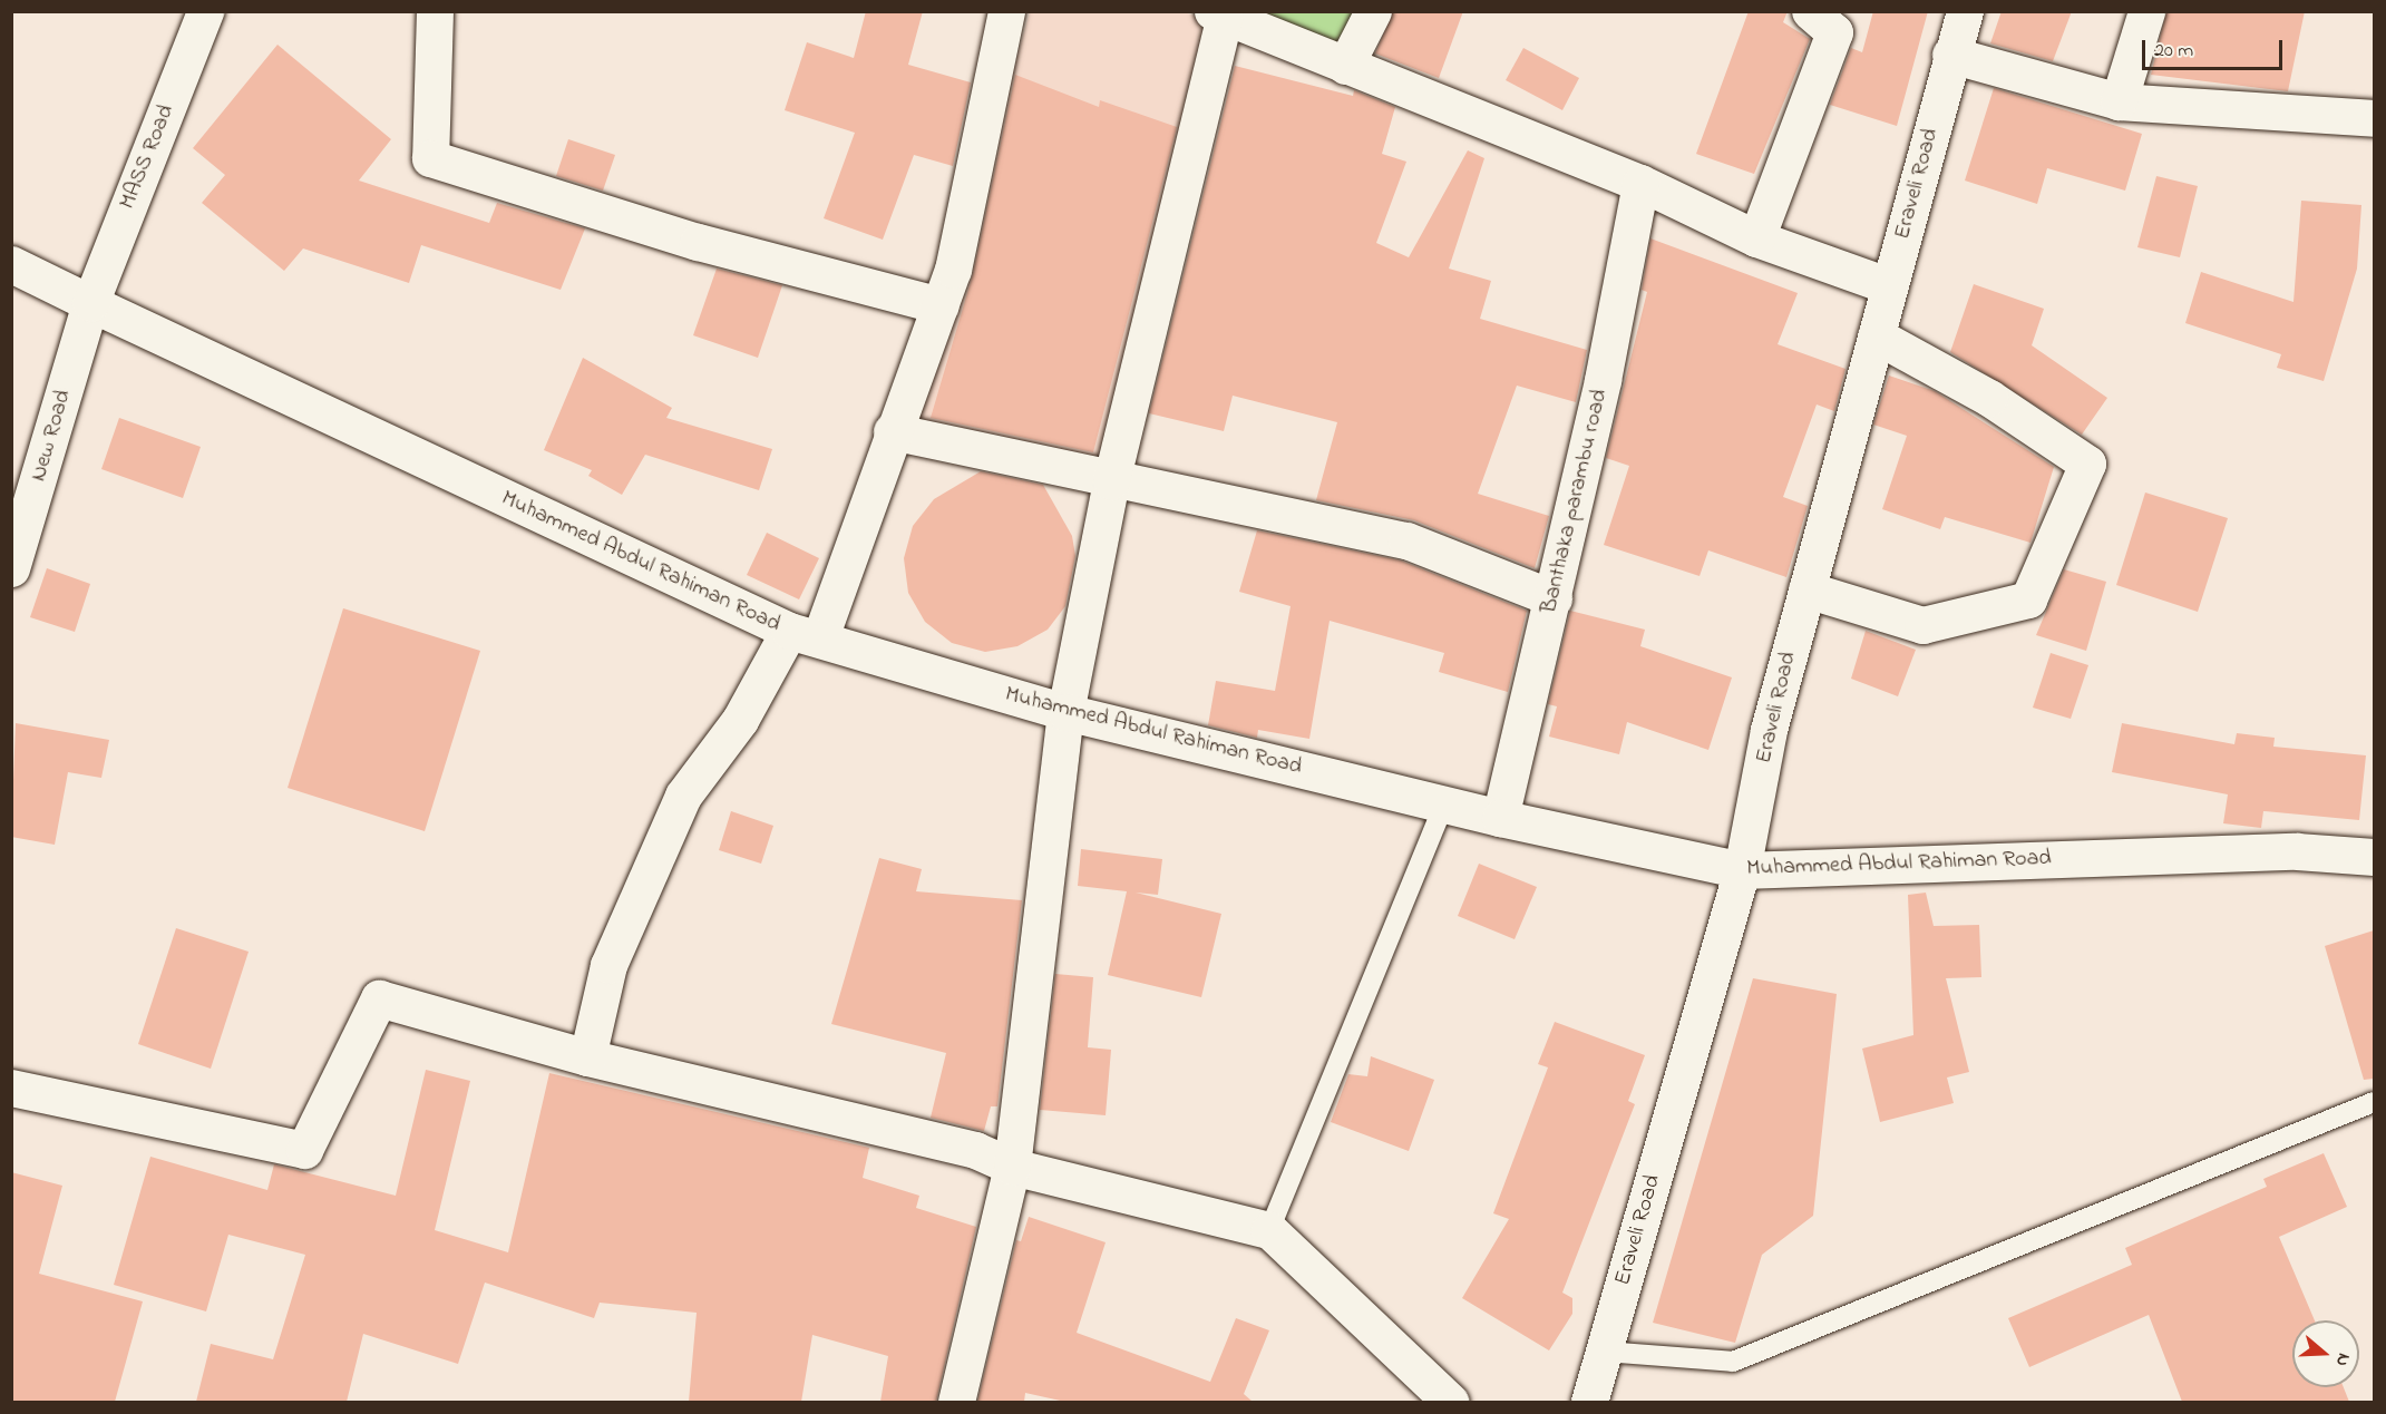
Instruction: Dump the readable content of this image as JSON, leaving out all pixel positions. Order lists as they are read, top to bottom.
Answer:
{
  "streets": {
    "street": [
      "MASS Road",
      "Eraveli Road",
      "New Road",
      "Banthaka parambu road",
      "Muhammed Abdul Rahiman Road"
    ]
  },
  "crossings": [
    ["MASS Road", "New Road"],
    ["MASS Road", "Muhammed Abdul Rahiman Road"],
    ["Eraveli Road", "Muhammed Abdul Rahiman Road"],
    ["New Road", "Muhammed Abdul Rahiman Road"],
    ["Banthaka parambu road", "Muhammed Abdul Rahiman Road"]
  ],
  "scale_bar": "20 m",
  "north": "right"
}
